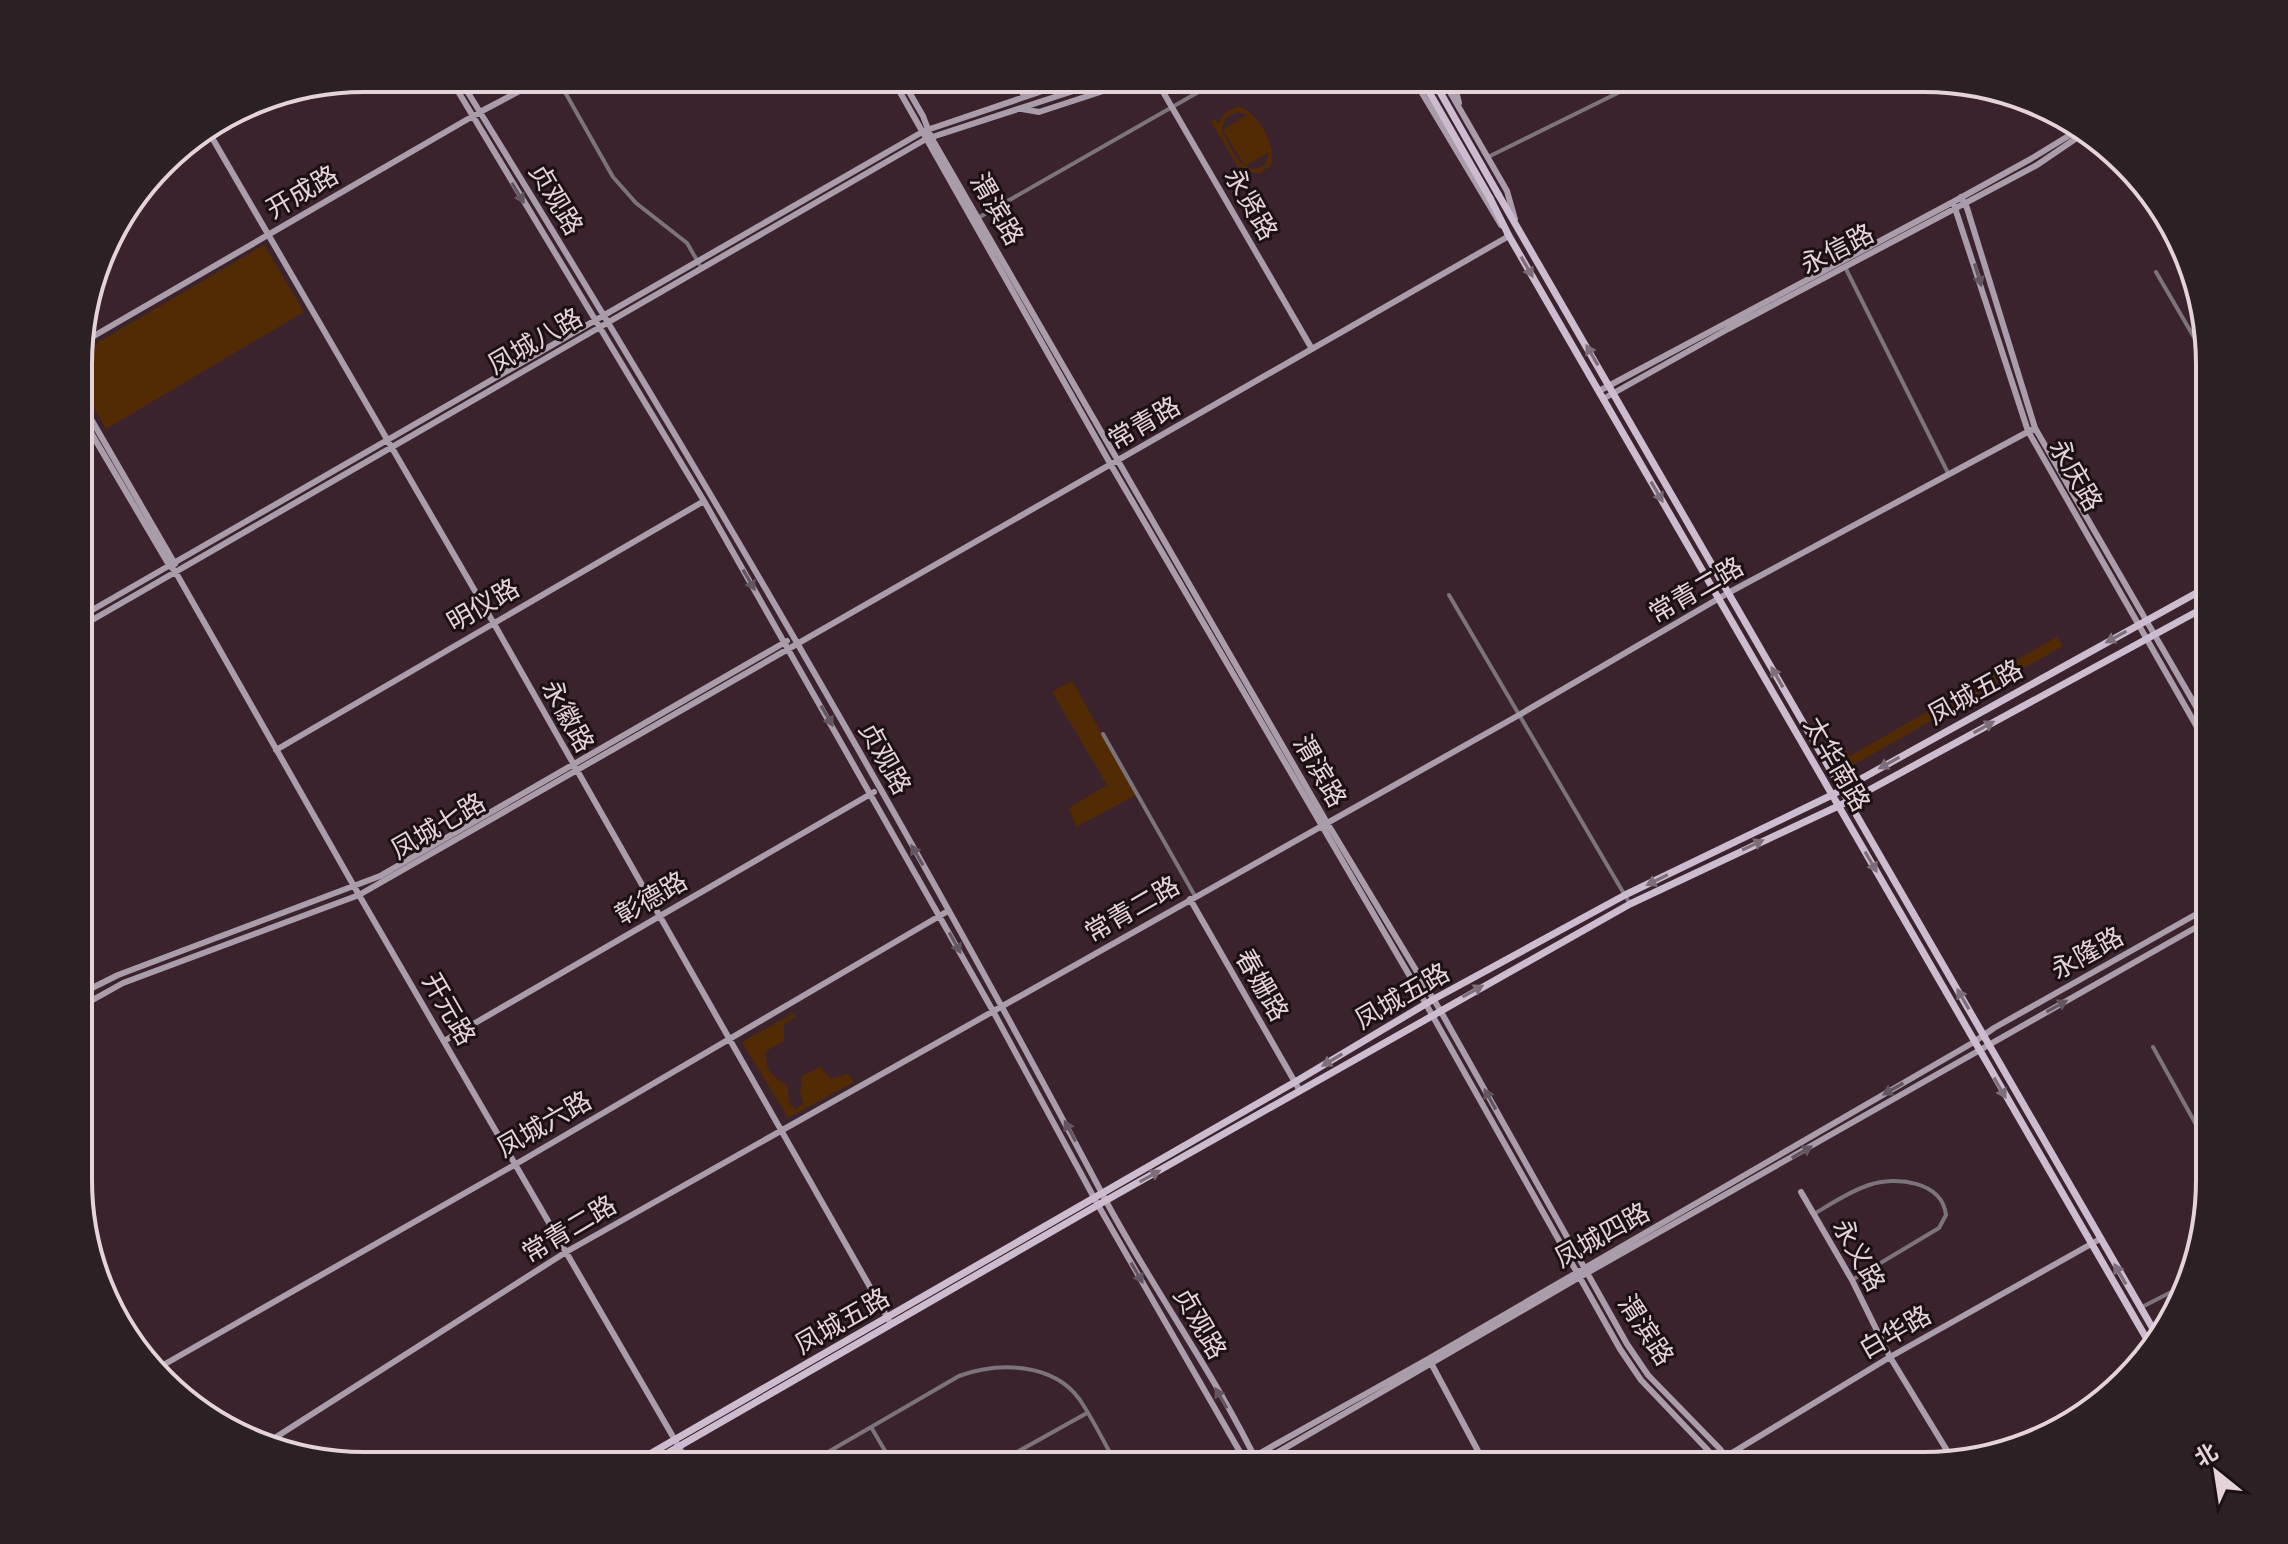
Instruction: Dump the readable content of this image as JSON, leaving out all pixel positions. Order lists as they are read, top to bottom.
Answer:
{
  "streets": {
    "main road": ["凤城五路", "太华南路"],
    "street": [
      "开成路",
      "贞观路",
      "永贤路",
      "渭滨路",
      "永信路",
      "凤城八路",
      "常青路",
      "永庆路",
      "常青二路",
      "明仪路",
      "永徽路",
      "凤城七路",
      "彰德路",
      "永隆路",
      "春姗路",
      "开元路",
      "凤城六路",
      "凤城四路",
      "永义路",
      "白华路"
    ]
  },
  "crossings": [
    ["开成路", "贞观路"],
    ["开成路", "永徽路"],
    ["贞观路", "凤城八路"],
    ["贞观路", "常青路"],
    ["贞观路", "常青二路"],
    ["贞观路", "明仪路"],
    ["贞观路", "凤城五路"],
    ["贞观路", "凤城七路"],
    ["贞观路", "彰德路"],
    ["贞观路", "凤城六路"],
    ["永贤路", "常青路"],
    ["渭滨路", "凤城八路"],
    ["渭滨路", "常青路"],
    ["渭滨路", "常青二路"],
    ["渭滨路", "凤城五路"],
    ["渭滨路", "凤城四路"],
    ["永信路", "永庆路"],
    ["永信路", "太华南路"],
    ["凤城八路", "永徽路"],
    ["凤城八路", "开元路"],
    ["常青路", "太华南路"],
    ["常青路", "凤城七路"],
    ["永庆路", "常青二路"],
    ["永庆路", "凤城五路"],
    ["常青二路", "永徽路"],
    ["常青二路", "太华南路"],
    ["常青二路", "春姗路"],
    ["常青二路", "开元路"],
    ["明仪路", "永徽路"],
    ["明仪路", "开元路"],
    ["凤城五路", "永徽路"],
    ["凤城五路", "太华南路"],
    ["凤城五路", "春姗路"],
    ["凤城五路", "开元路"],
    ["永徽路", "凤城七路"],
    ["永徽路", "彰德路"],
    ["永徽路", "凤城六路"],
    ["太华南路", "永隆路"],
    ["太华南路", "凤城四路"],
    ["太华南路", "白华路"],
    ["凤城七路", "开元路"],
    ["彰德路", "开元路"],
    ["永隆路", "凤城四路"],
    ["开元路", "凤城六路"],
    ["永义路", "白华路"]
  ],
  "north": "top left"
}
